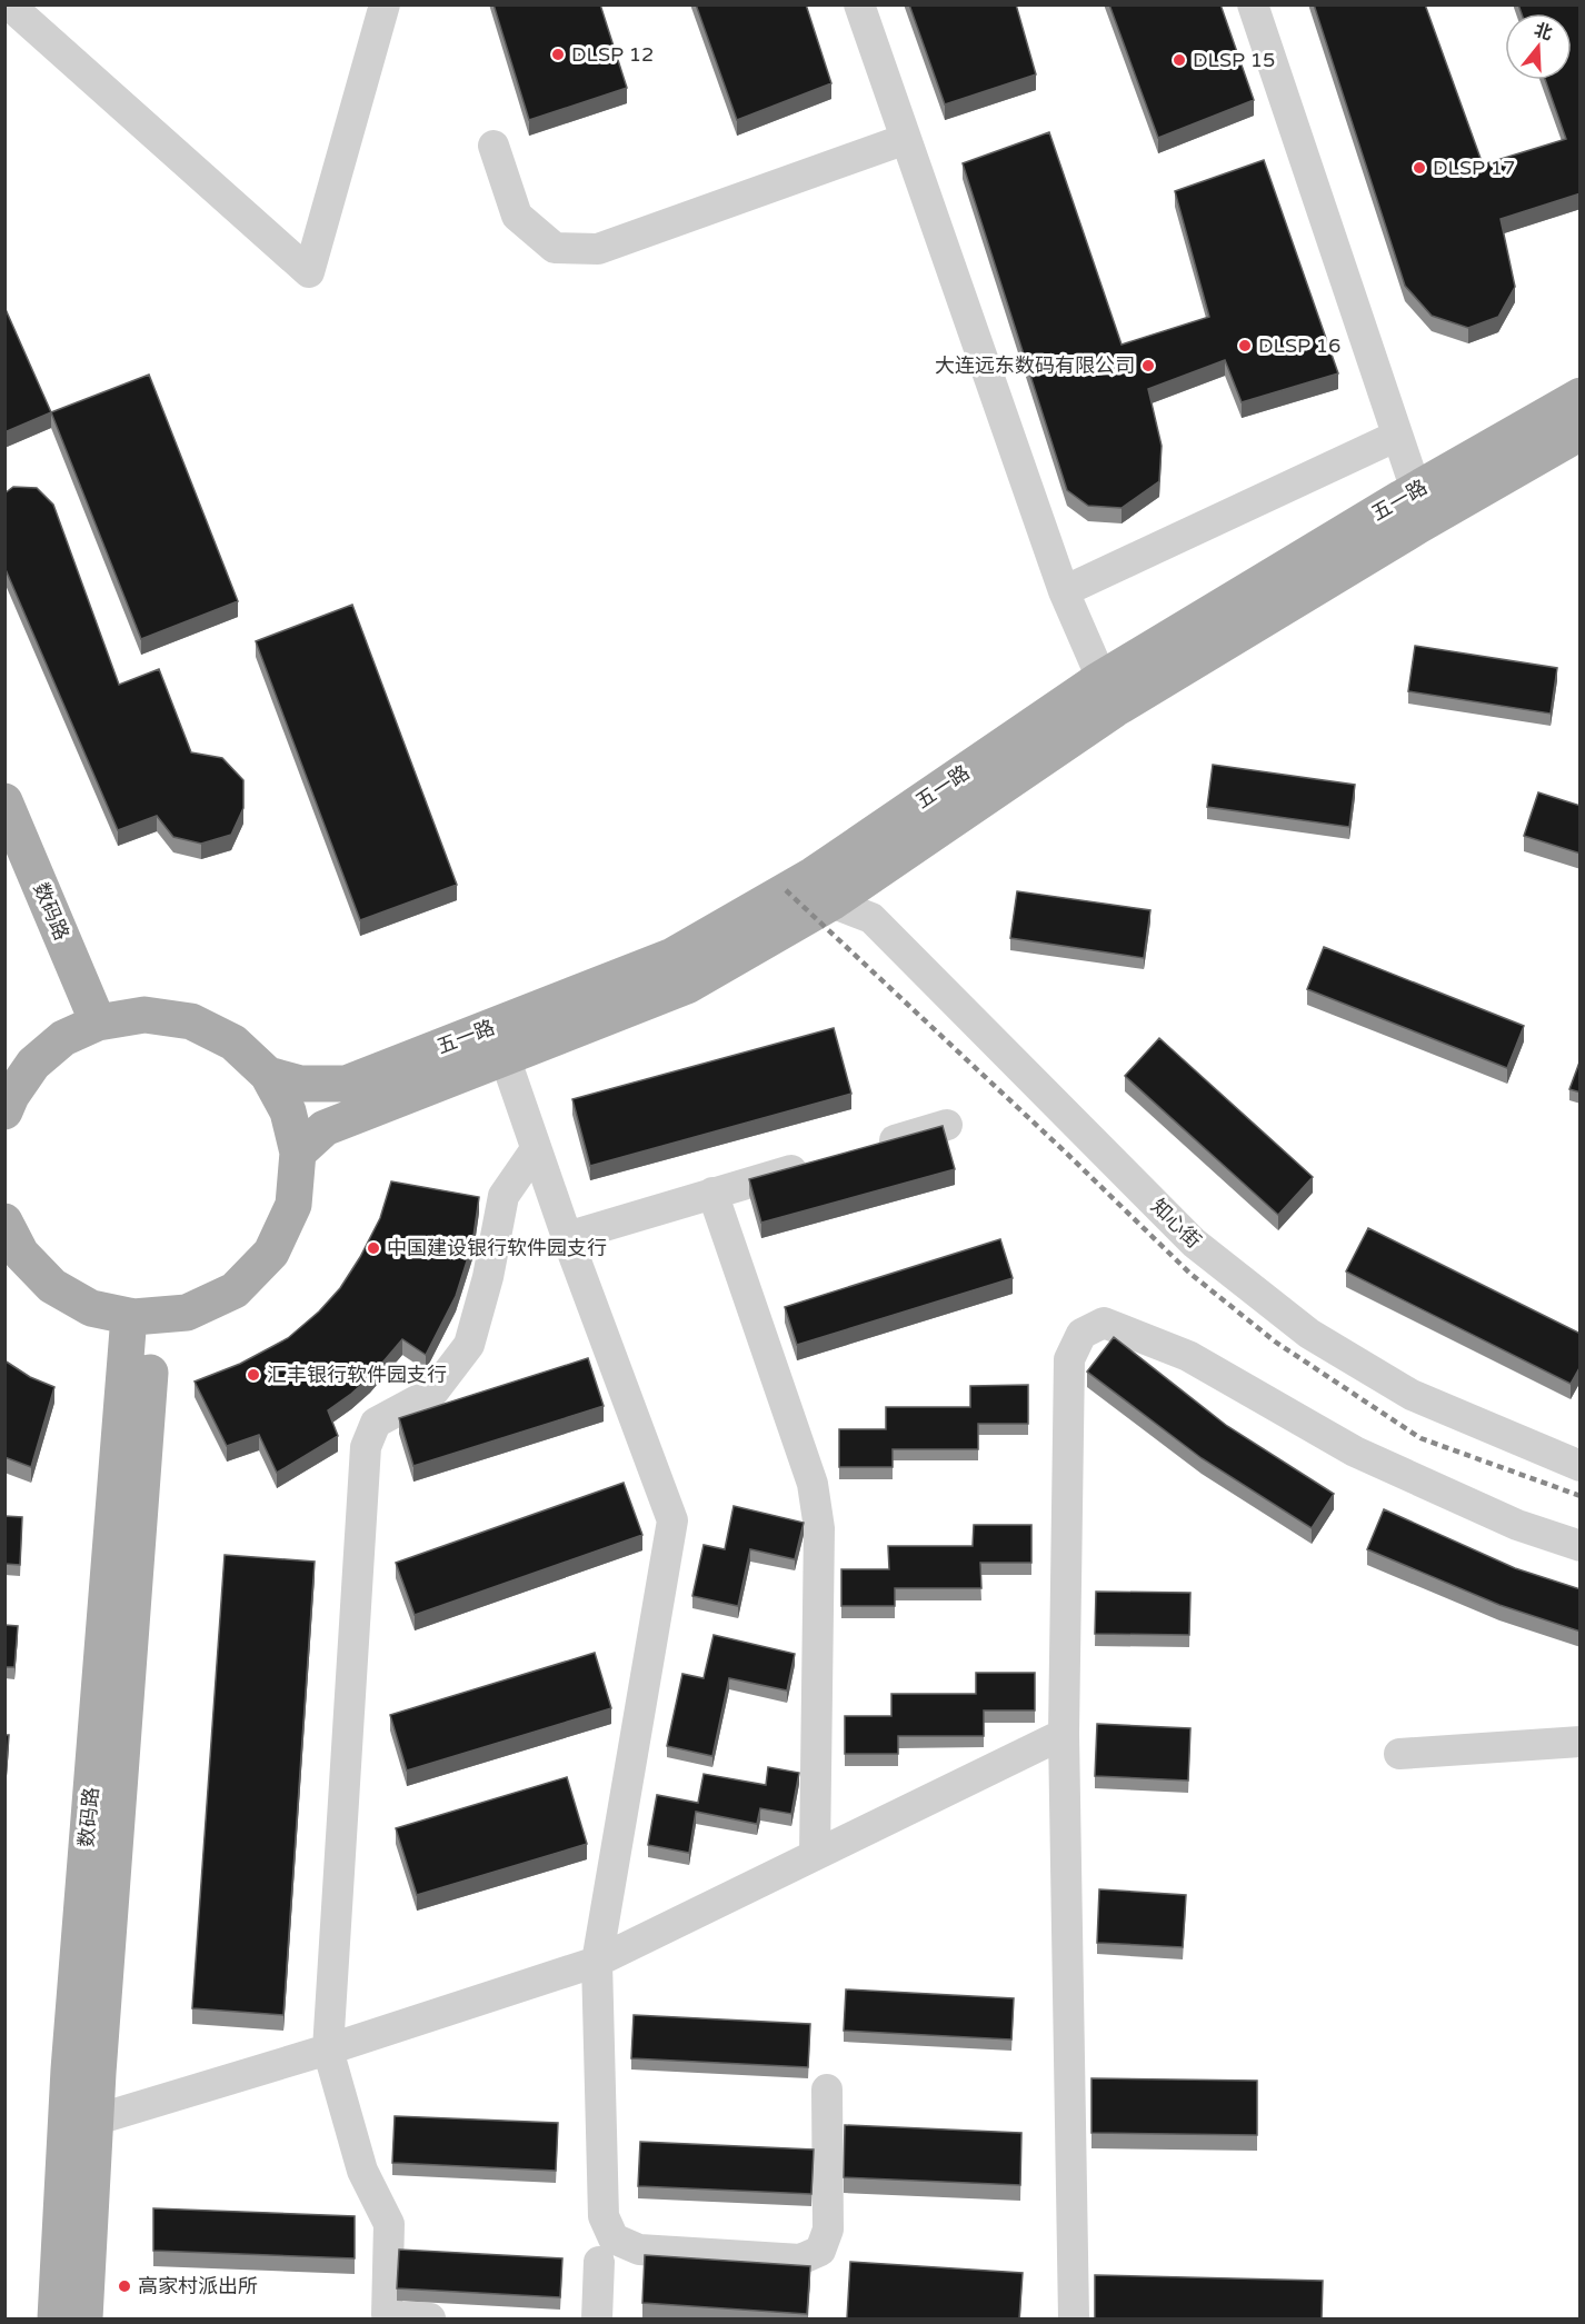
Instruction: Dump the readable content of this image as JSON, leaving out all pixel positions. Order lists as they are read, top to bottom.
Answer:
{
  "streets": {
    "main road": ["五一路", "数码路"],
    "street": ["知心街"]
  },
  "crossings": [
    ["五一路", "知心街"]
  ],
  "places": [
    "DLSP 12",
    "DLSP 15",
    "DLSP 17",
    "DLSP 16",
    "大连远东数码有限公司",
    "中国建设银行软件园支行",
    "汇丰银行软件园支行",
    "高家村派出所"
  ],
  "north": "top"
}
